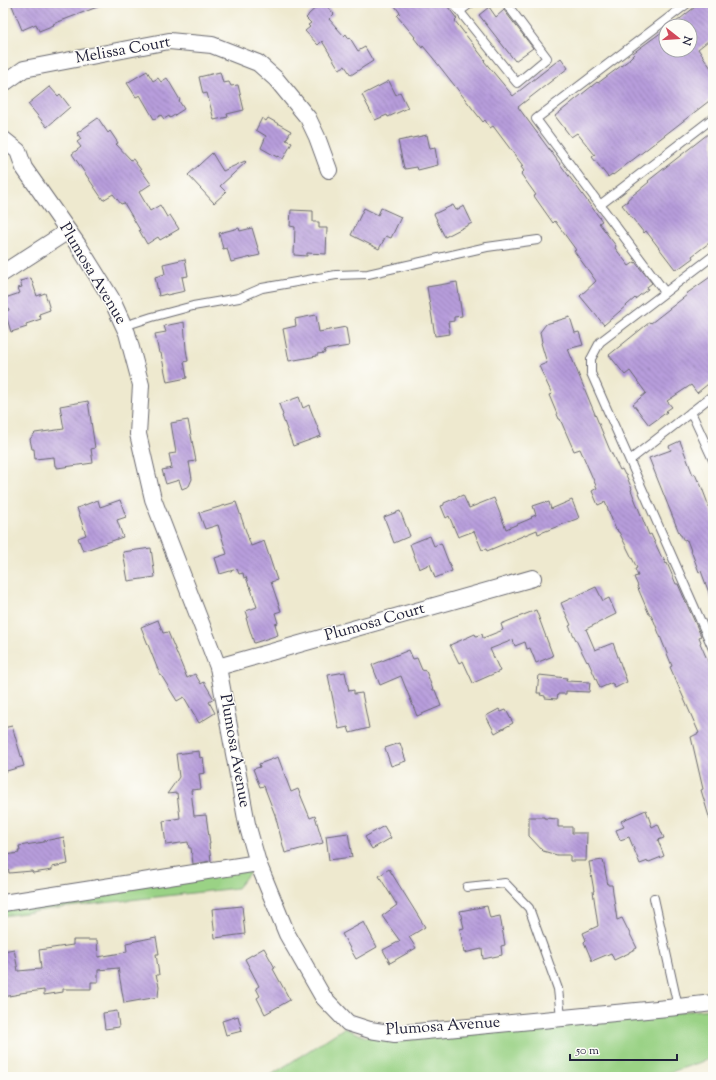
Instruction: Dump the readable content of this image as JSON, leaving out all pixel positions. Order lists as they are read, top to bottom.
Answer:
{
  "streets": {
    "street": ["Melissa Court", "Plumosa Avenue", "Plumosa Court"]
  },
  "crossings": [
    ["Plumosa Avenue", "Plumosa Court"]
  ],
  "scale_bar": "50 m",
  "north": "right"
}
